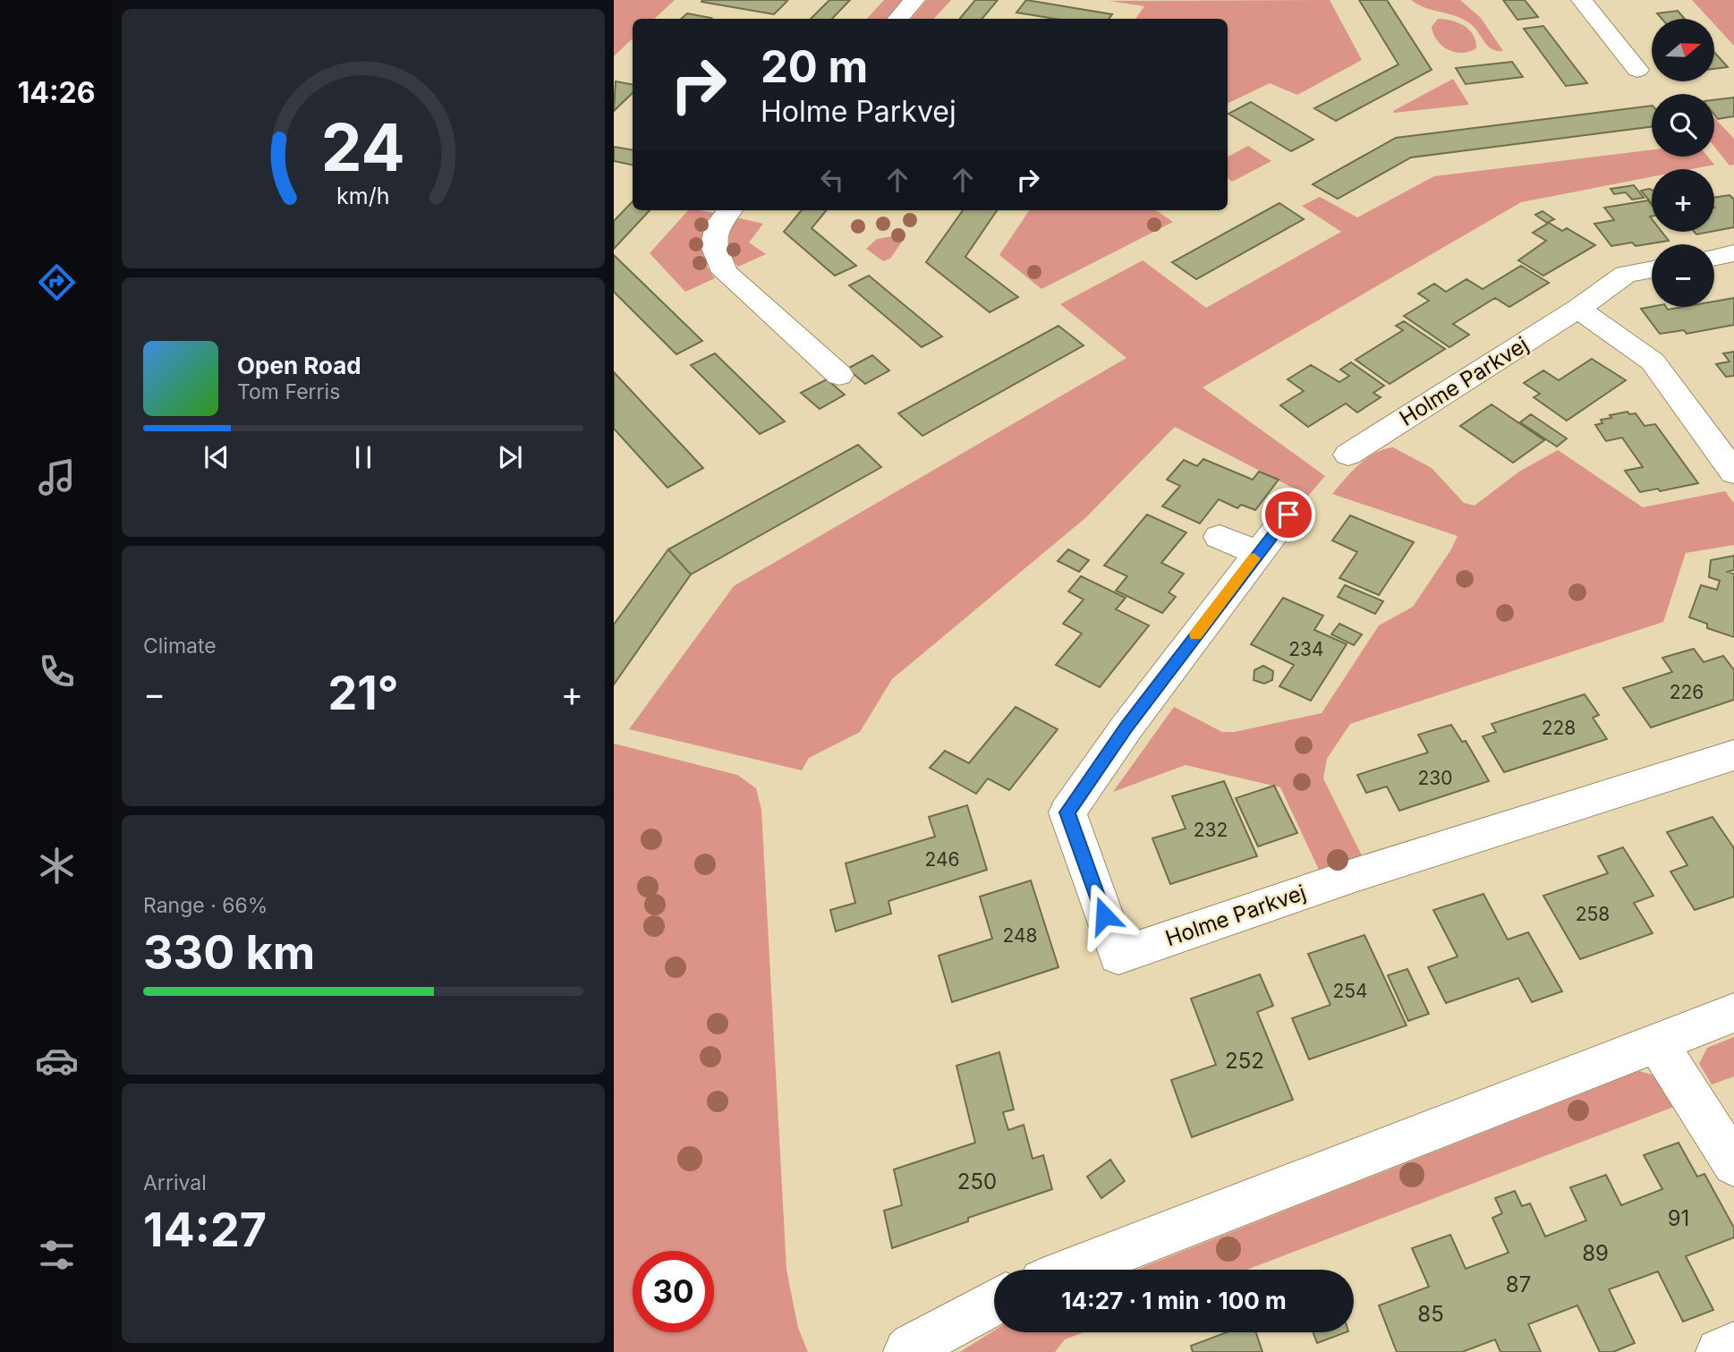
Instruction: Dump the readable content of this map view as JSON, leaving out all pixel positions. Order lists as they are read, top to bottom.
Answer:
{
  "streets": {
    "street": ["Holme Parkvej"]
  },
  "house_numbers": [
    "234",
    "226",
    "228",
    "230",
    "232",
    "246",
    "258",
    "248",
    "254",
    "252",
    "250",
    "91",
    "89",
    "87",
    "85"
  ],
  "north": "right",
  "page": {
    "tabs": "14:26",
    "map_buttons": ["+", "−"],
    "turn": ["20 m", "Holme Parkvej"],
    "song": ["Open Road", "Tom Ferris"],
    "tile": [
      "Climate",
      ["Range · 66%", "330 km"],
      ["Arrival", "14:27"]
    ],
    "heat": ["−", "21°", "+"],
    "limit": "30",
    "trip": "14:27 · 1 min · 100 m",
    "gauge": ["24", "km/h"]
  }
}
